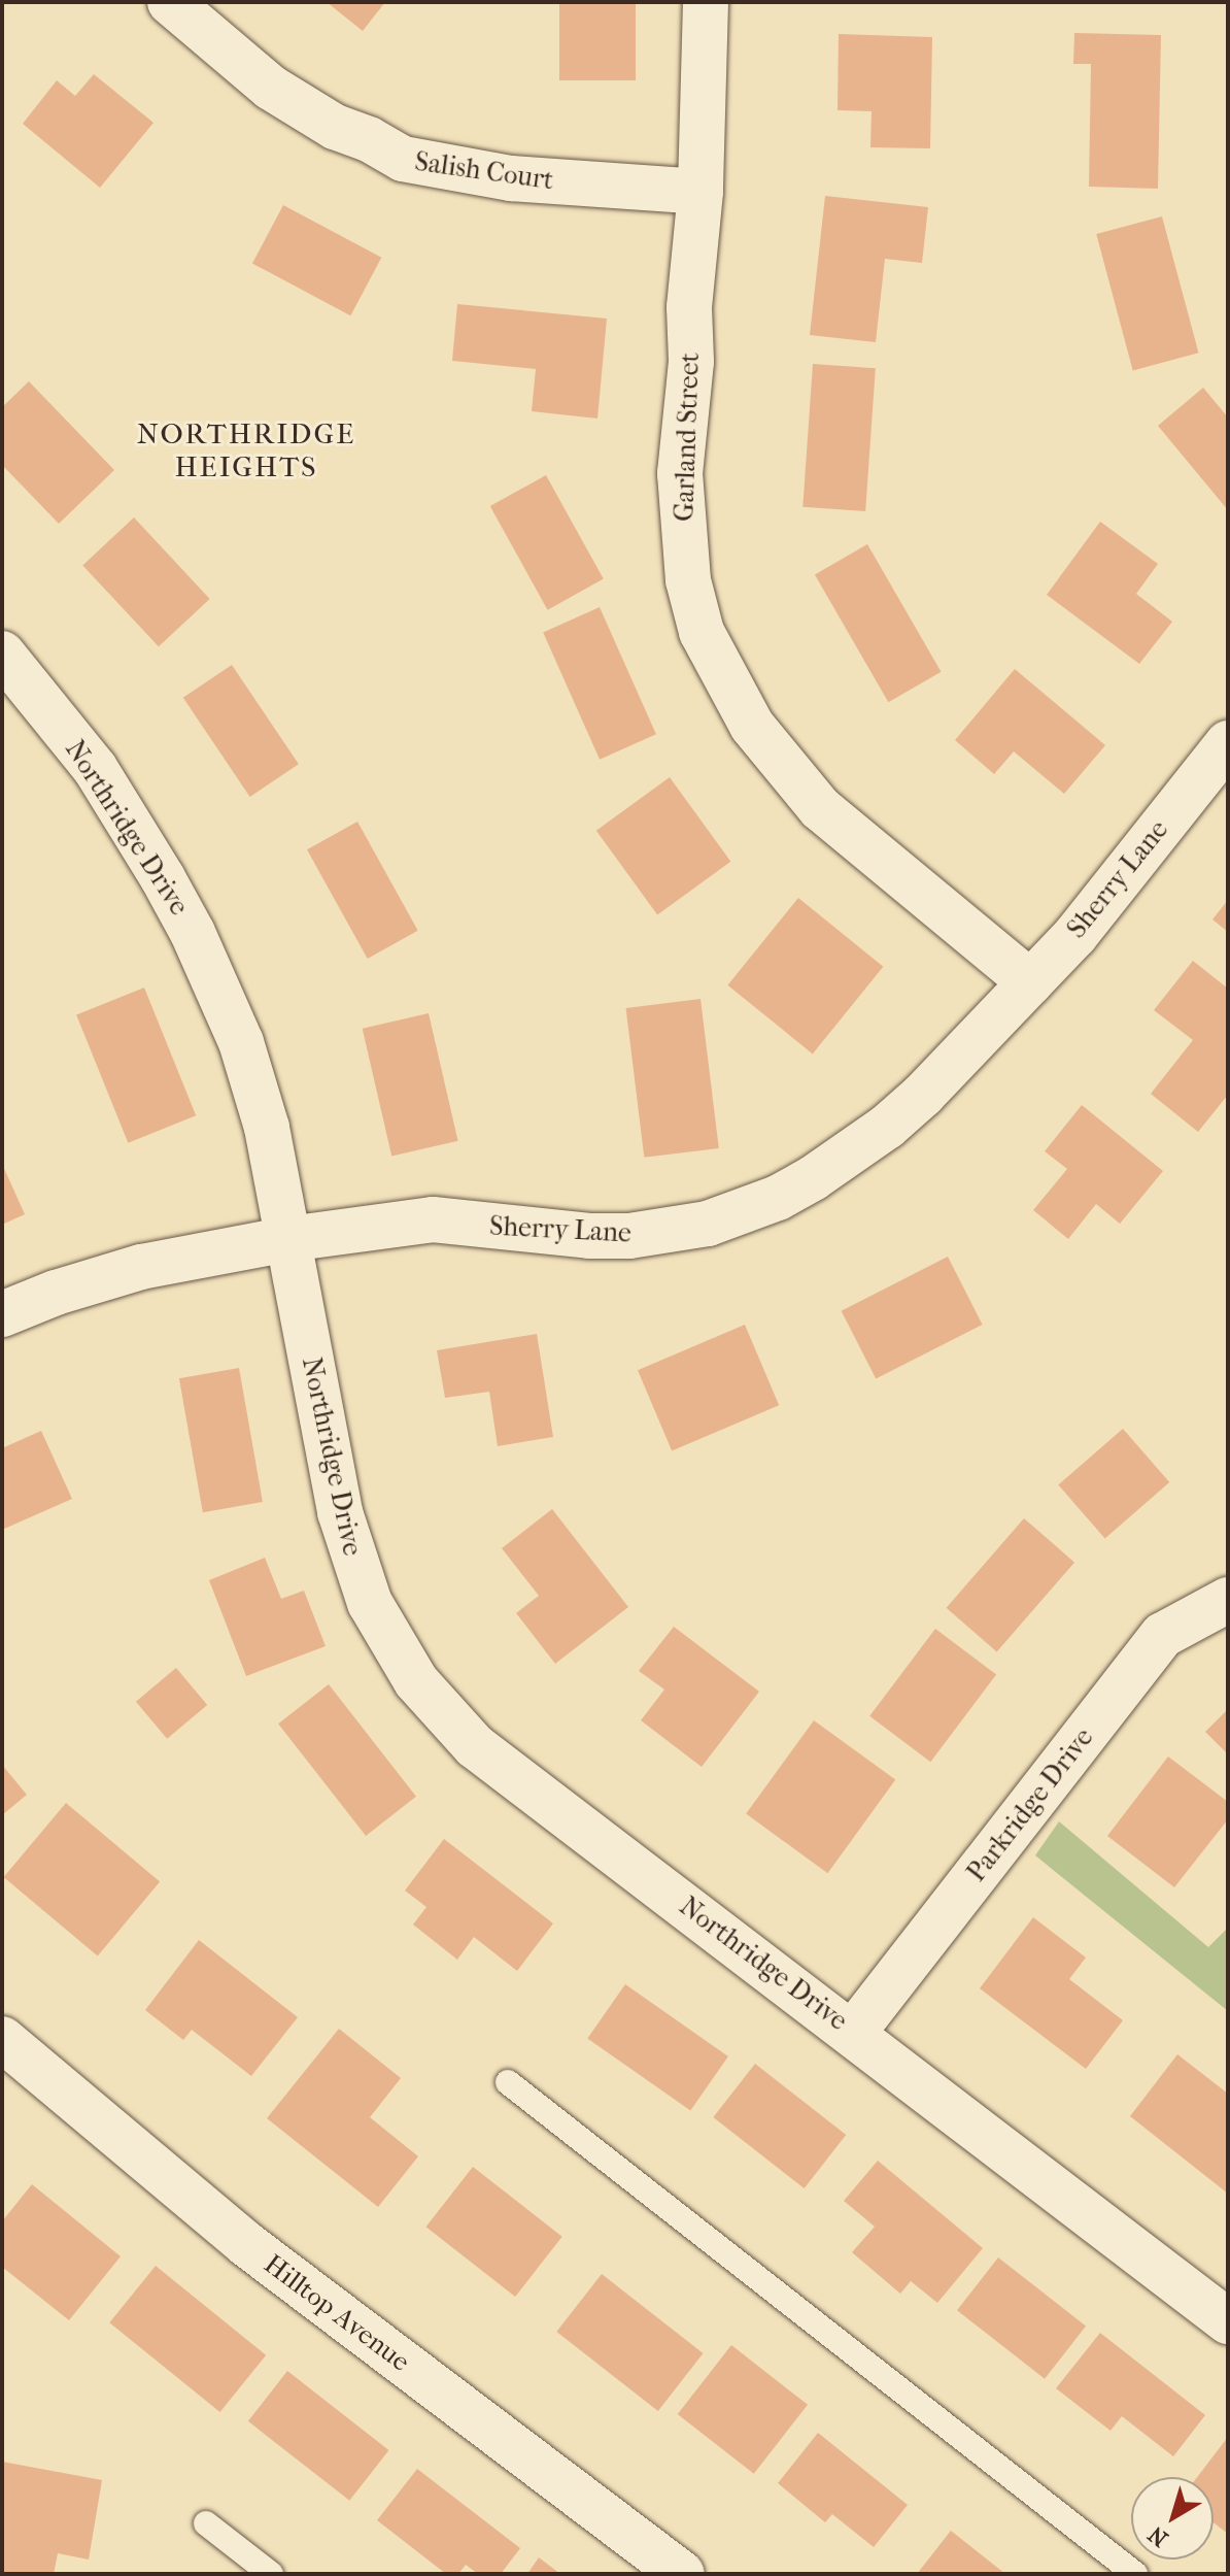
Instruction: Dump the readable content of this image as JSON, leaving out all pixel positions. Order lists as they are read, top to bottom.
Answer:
{
  "streets": {
    "street": [
      "Salish Court",
      "Garland Street",
      "Northridge Drive",
      "Sherry Lane",
      "Parkridge Drive",
      "Hilltop Avenue"
    ]
  },
  "crossings": [
    ["Salish Court", "Garland Street"],
    ["Garland Street", "Sherry Lane"],
    ["Northridge Drive", "Sherry Lane"],
    ["Northridge Drive", "Parkridge Drive"]
  ],
  "districts": ["NORTHRIDGE HEIGHTS"],
  "north": "bottom left"
}
